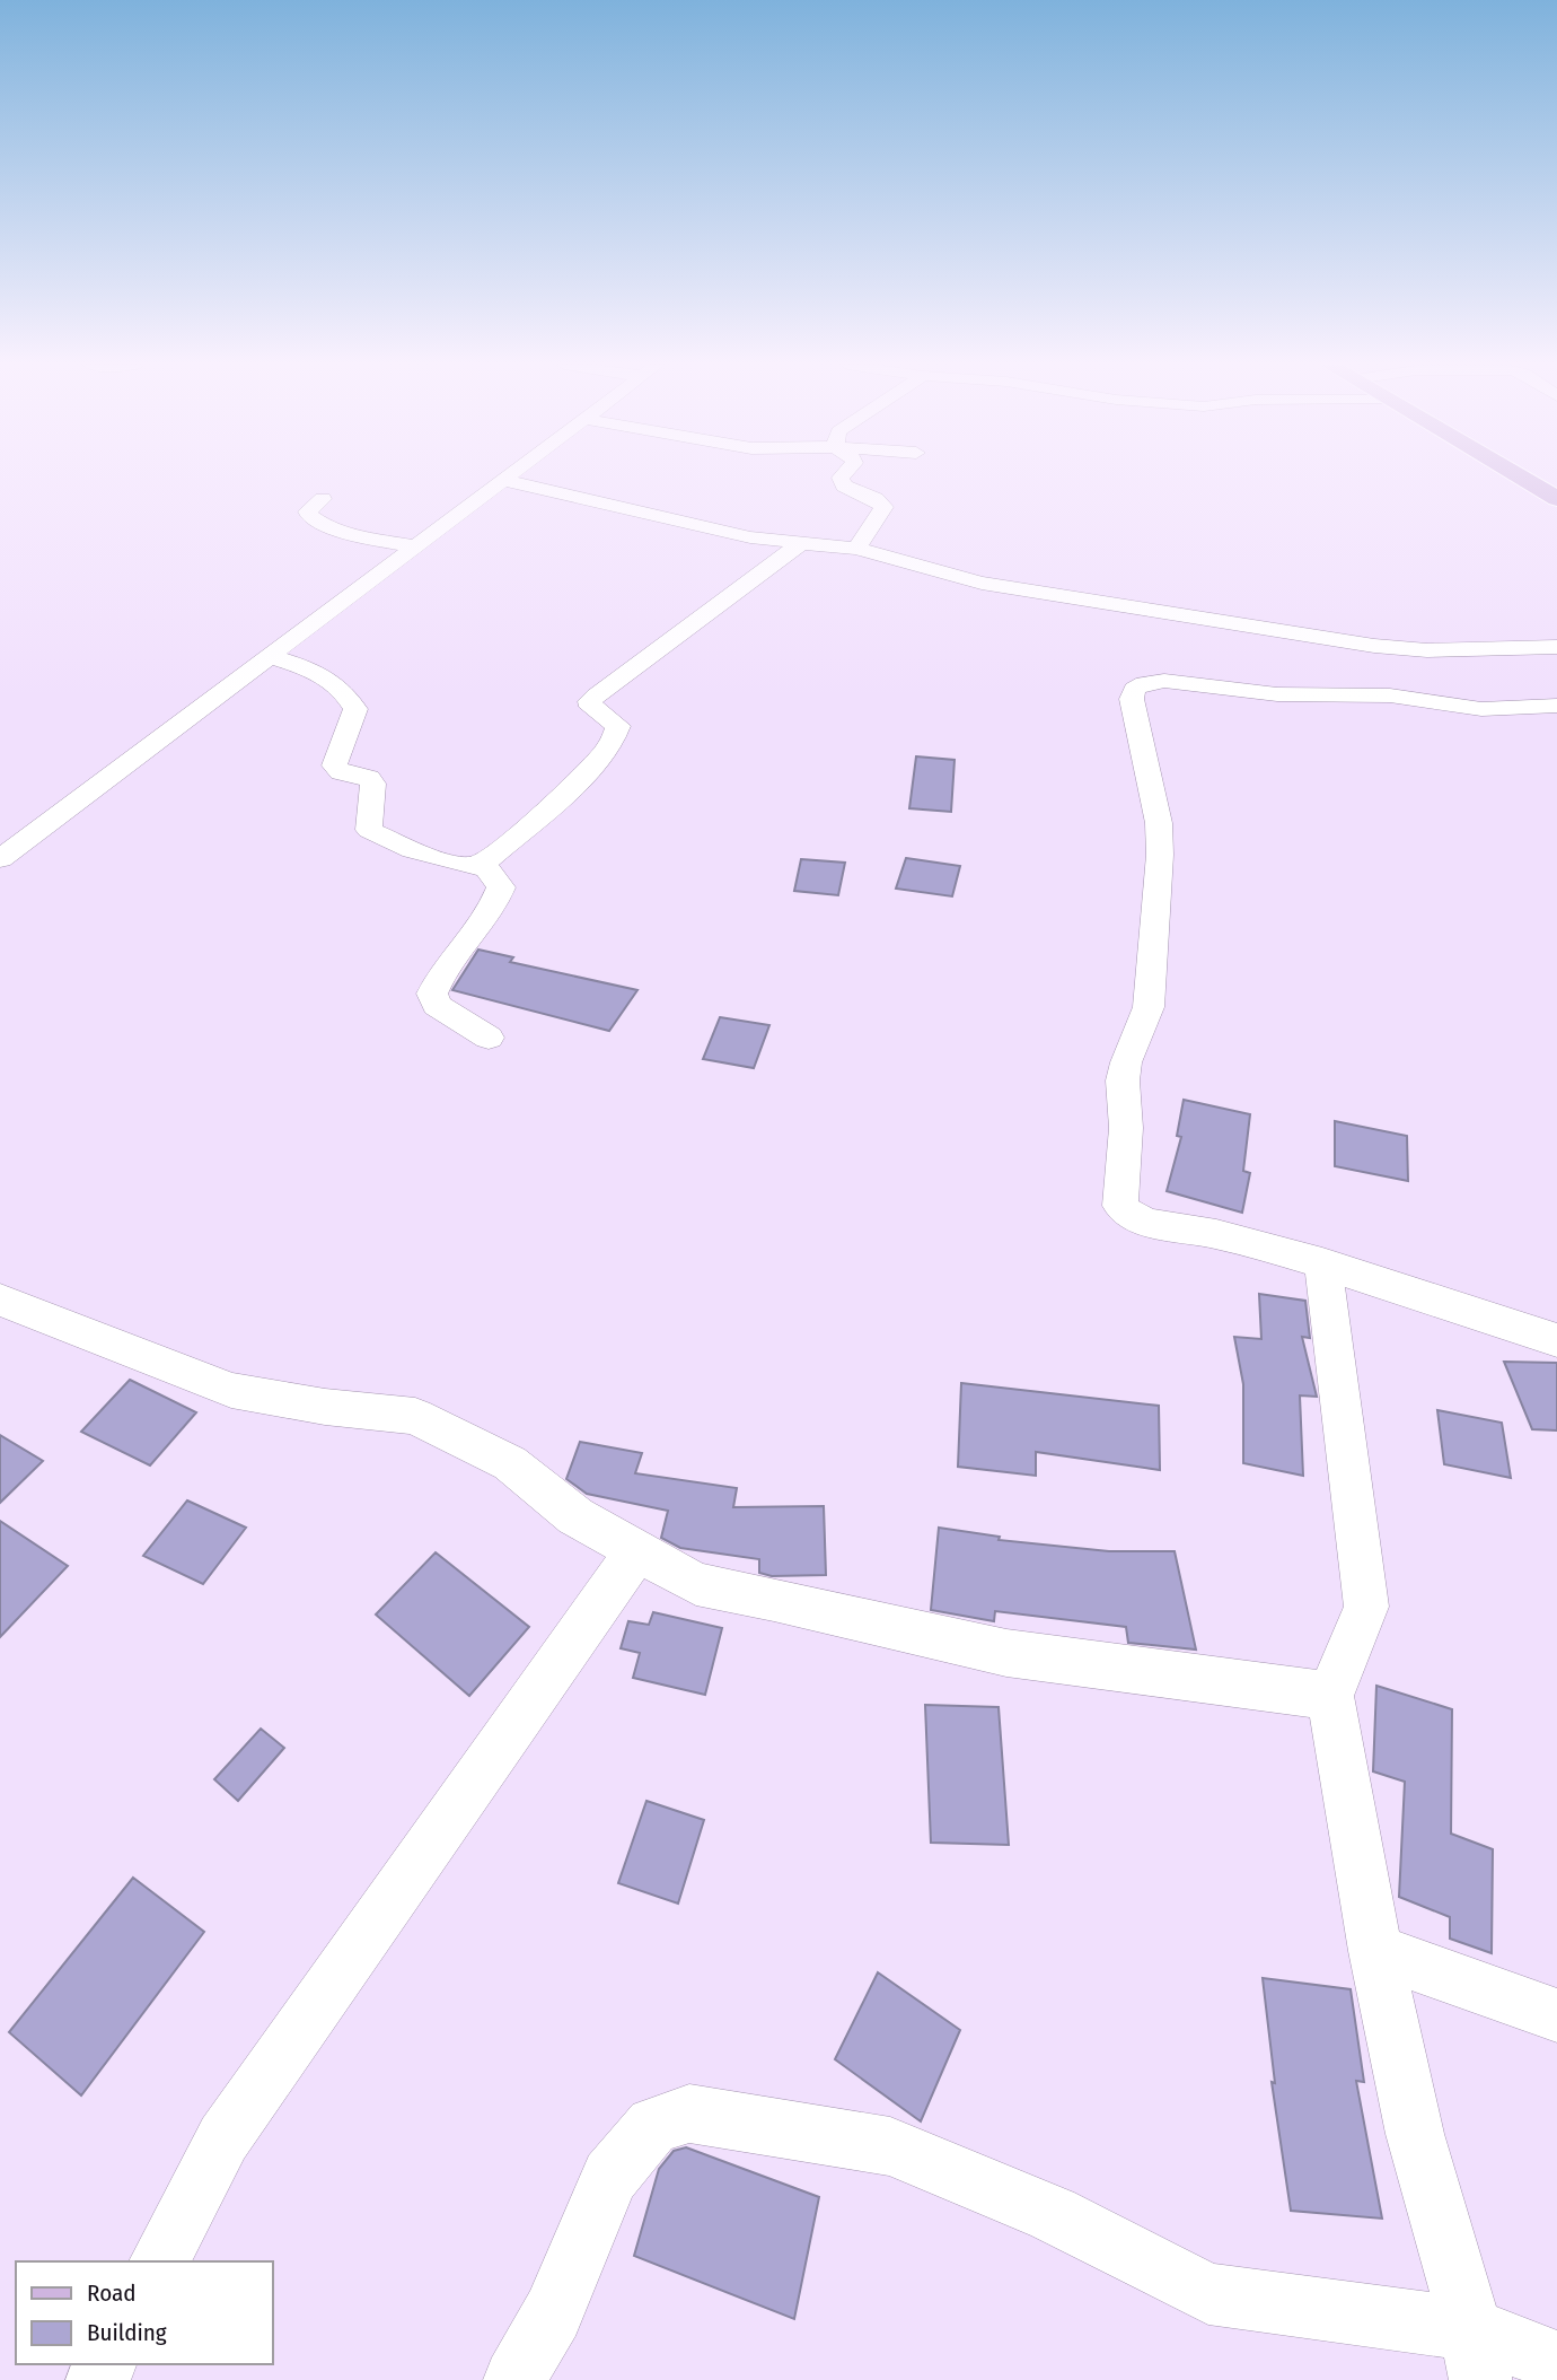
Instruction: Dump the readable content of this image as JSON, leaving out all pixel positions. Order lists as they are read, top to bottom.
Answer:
{
  "legend": ["Road", "Building"]
}
